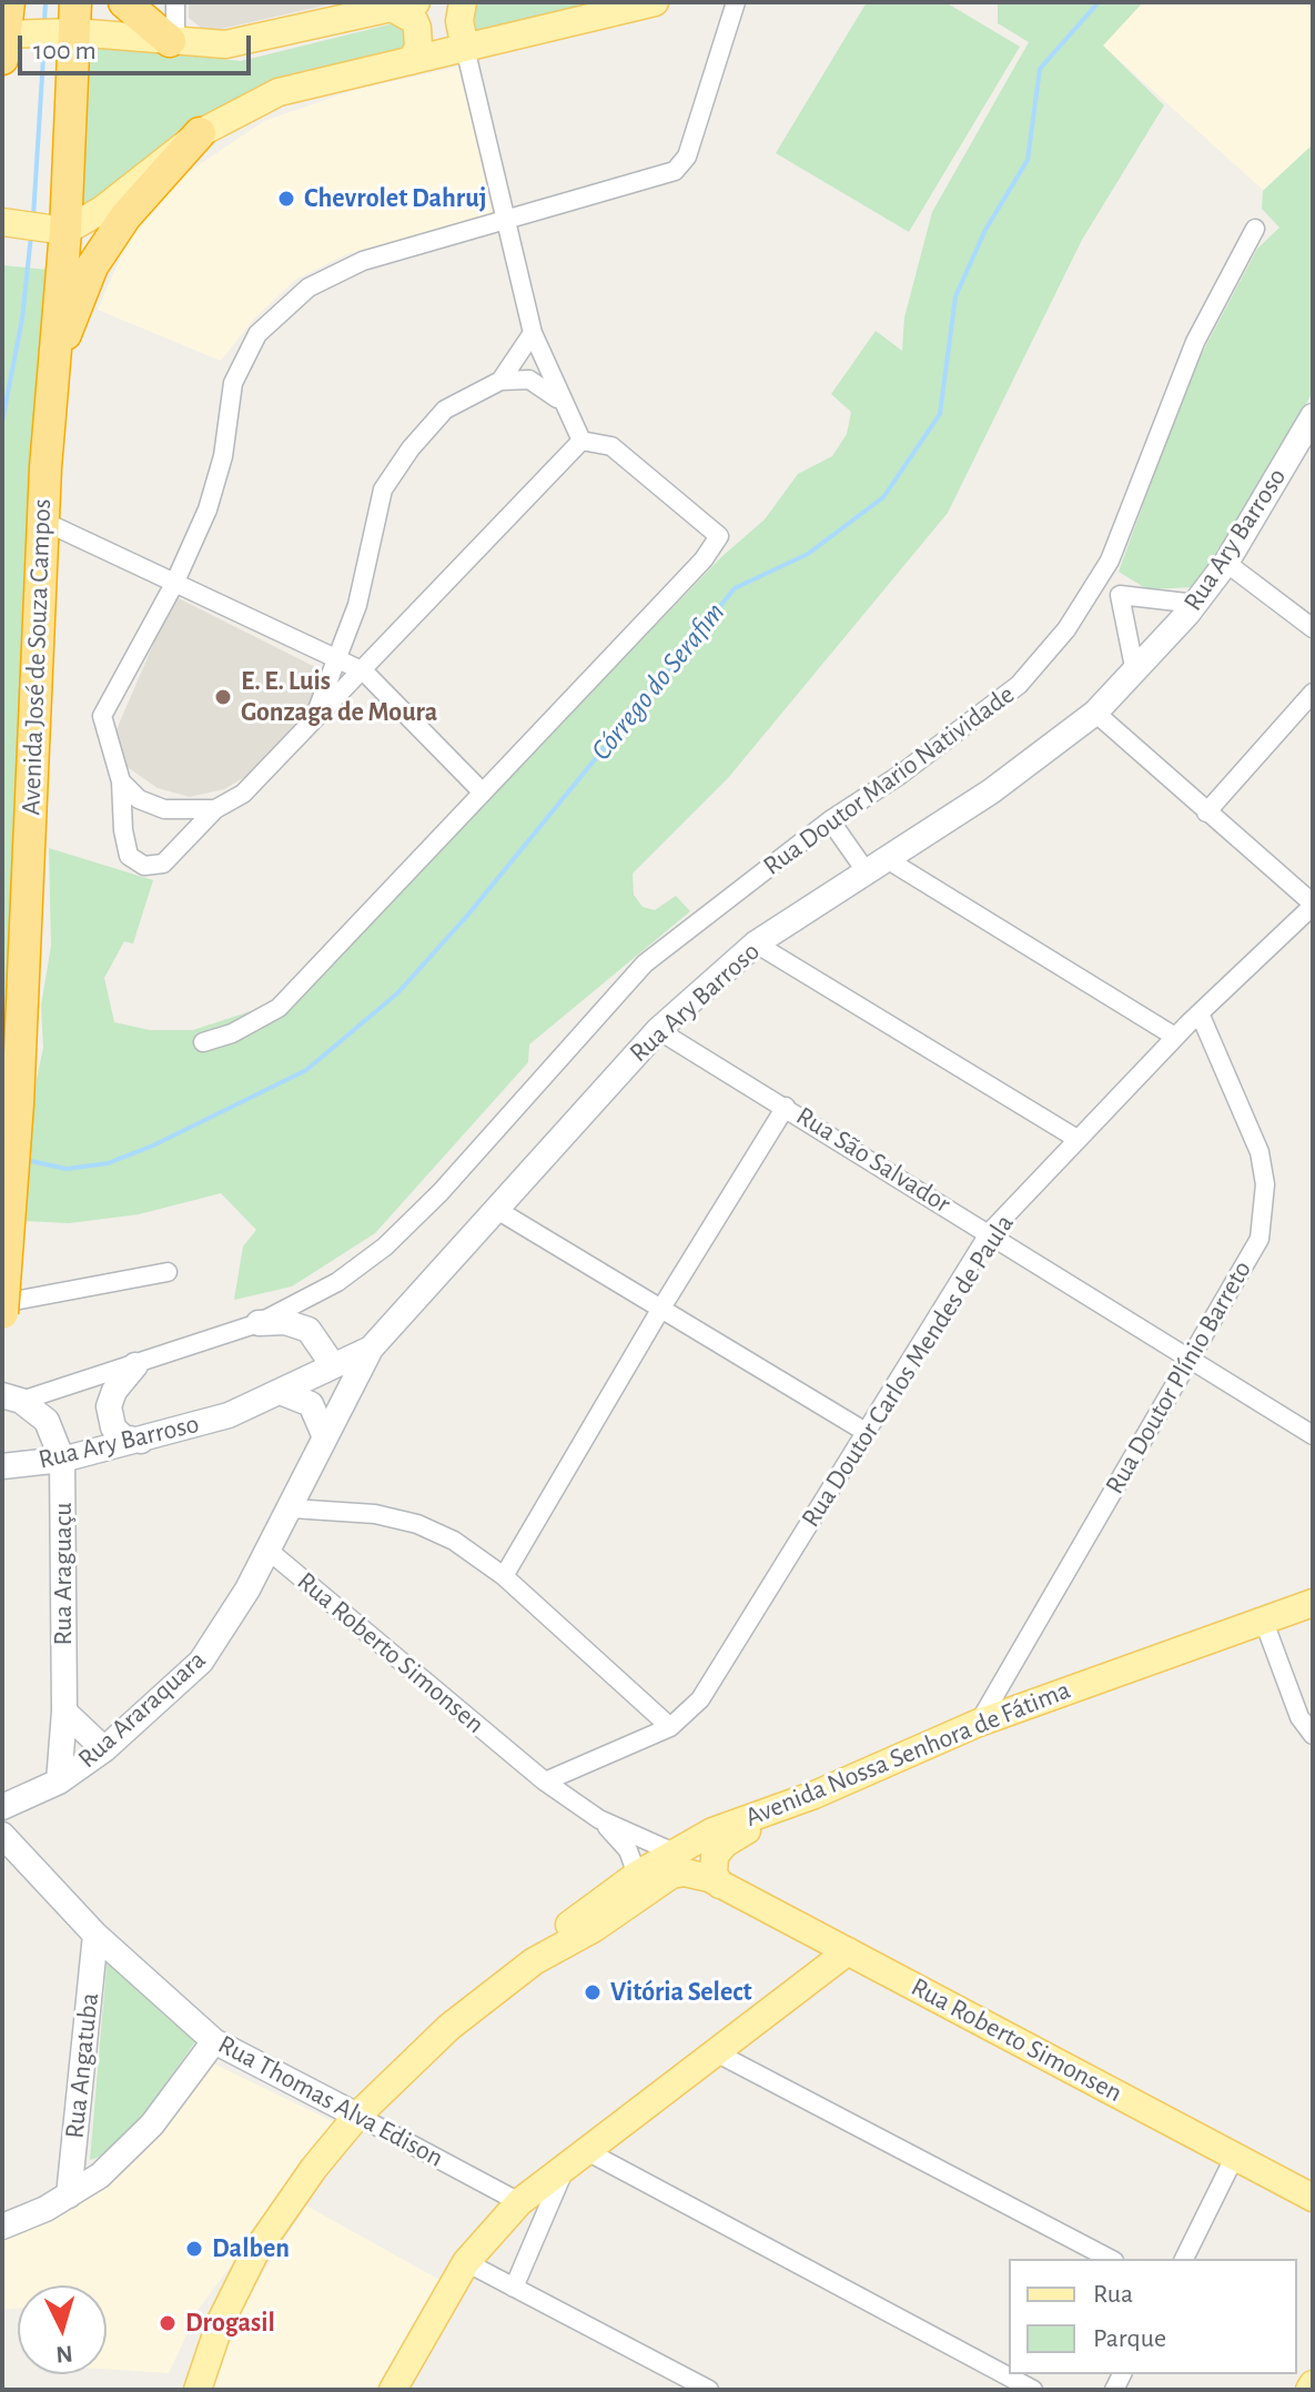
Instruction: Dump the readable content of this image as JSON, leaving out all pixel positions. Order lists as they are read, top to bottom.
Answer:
{
  "streets": {
    "highway": ["Avenida José de Souza Campos"],
    "main road": [
      "Rua Ary Barroso",
      "Rua Araguaçu",
      "Rua Roberto Simonsen",
      "Rua Araraquara",
      "Avenida Nossa Senhora de Fátima",
      "Rua Angatuba",
      "Rua Thomas Alva Edison"
    ],
    "street": [
      "Rua Doutor Mario Natividade",
      "Rua São Salvador",
      "Rua Doutor Carlos Mendes de Paula",
      "Rua Doutor Plínio Barreto"
    ]
  },
  "crossings": [
    ["Rua Ary Barroso", "Rua São Salvador"],
    ["Rua Ary Barroso", "Rua Araguaçu"],
    ["Rua Ary Barroso", "Rua Araraquara"],
    ["Rua Doutor Mario Natividade", "Rua Araguaçu"],
    ["Rua São Salvador", "Rua Doutor Carlos Mendes de Paula"],
    ["Rua São Salvador", "Rua Doutor Plínio Barreto"],
    ["Rua Doutor Carlos Mendes de Paula", "Rua Doutor Plínio Barreto"],
    ["Rua Doutor Carlos Mendes de Paula", "Rua Roberto Simonsen"],
    ["Rua Doutor Plínio Barreto", "Avenida Nossa Senhora de Fátima"],
    ["Rua Araguaçu", "Rua Araraquara"],
    ["Rua Roberto Simonsen", "Rua Araraquara"],
    ["Rua Roberto Simonsen", "Avenida Nossa Senhora de Fátima"],
    ["Avenida Nossa Senhora de Fátima", "Rua Thomas Alva Edison"],
    ["Rua Angatuba", "Rua Thomas Alva Edison"]
  ],
  "water": ["Córrego do Serafim"],
  "places": [
    "Chevrolet Dahruj",
    "E. E. Luis Gonzaga de Moura",
    "Vitória Select",
    "Dalben",
    "Drogasil"
  ],
  "legend": ["Rua", "Parque"],
  "scale_bar": "100 m",
  "north": "bottom"
}
